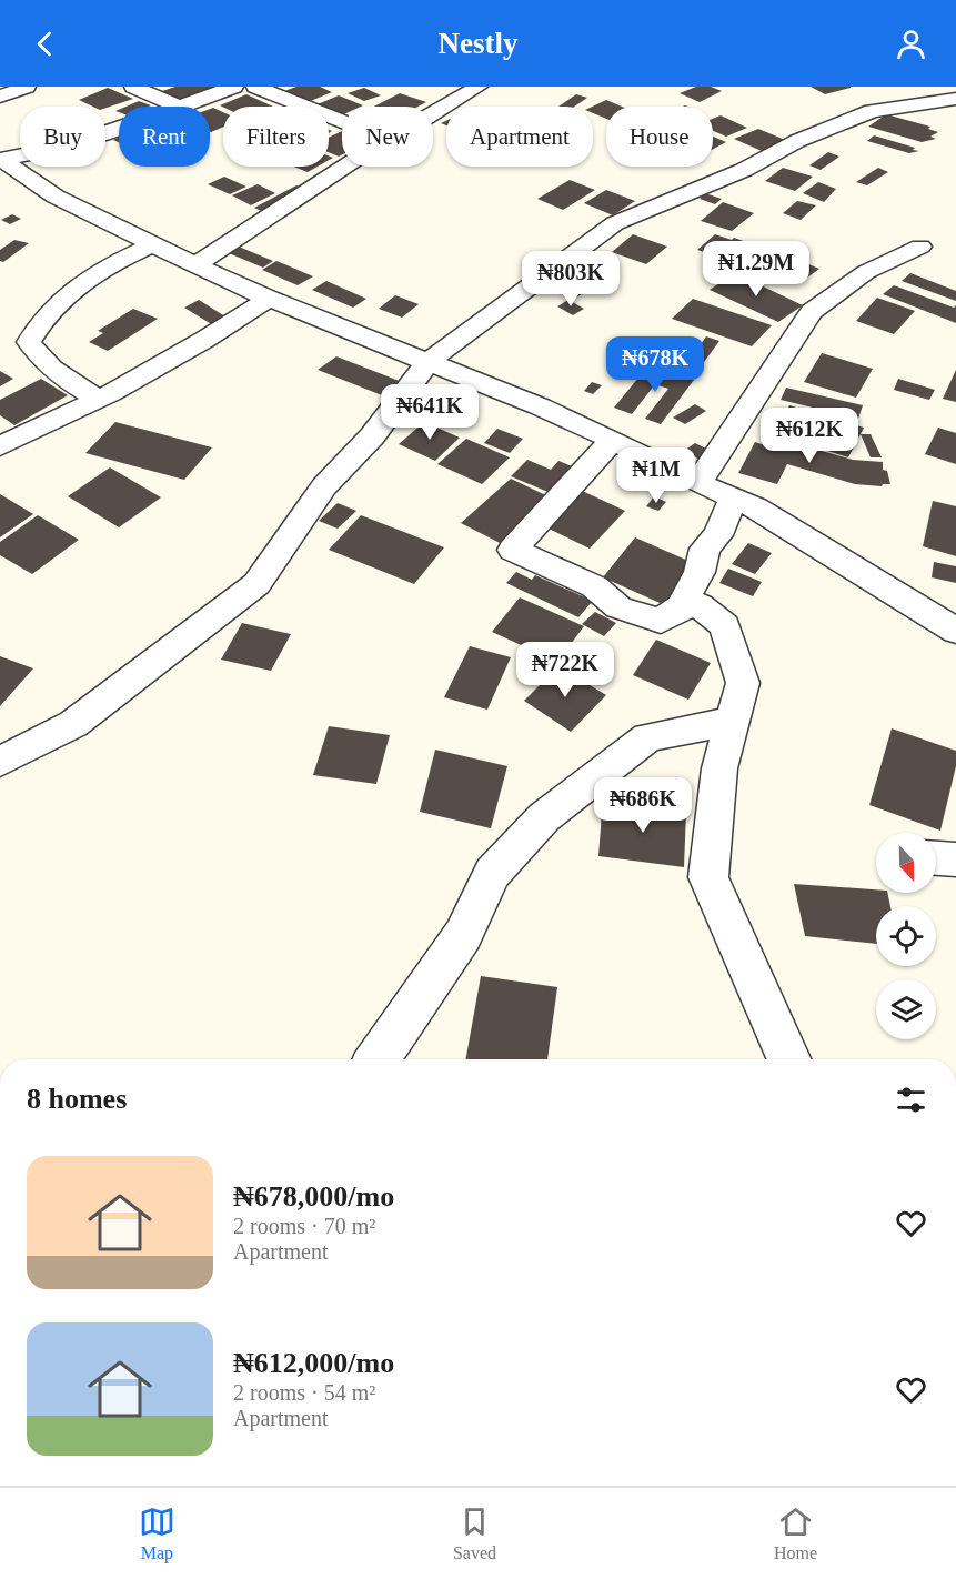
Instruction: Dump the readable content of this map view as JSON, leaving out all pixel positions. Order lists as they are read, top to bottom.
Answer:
{
  "north": "bottom",
  "page": {
    "header": "Nestly",
    "chip": [
      "Buy",
      "Rent",
      "Filters",
      "New",
      "Apartment",
      "House"
    ],
    "price": [
      "₦1.29M",
      "₦803K",
      "₦678K",
      "₦641K",
      "₦612K",
      "₦1M",
      "₦722K",
      "₦686K"
    ],
    "heading": "8 homes",
    "list": [
      {
        "name": "₦678,000/mo",
        "note": "2 rooms · 70 m² · Apartment"
      },
      {
        "name": "₦612,000/mo",
        "note": "2 rooms · 54 m² · Apartment"
      }
    ],
    "tabs": ["Map", "Saved", "Home"]
  }
}
